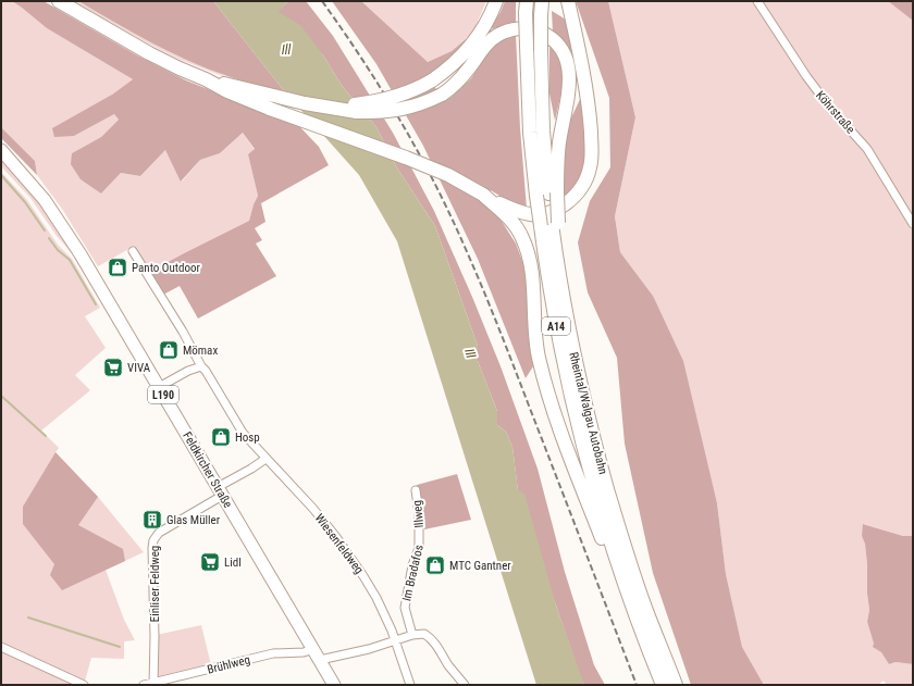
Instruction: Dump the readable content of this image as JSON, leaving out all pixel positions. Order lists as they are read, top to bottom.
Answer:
{
  "streets": {
    "highway": ["A14", "Rheintal/Walgau Autobahn"],
    "main road": ["L190", "Feldkircher Straße"],
    "street": [
      "Köhrstraße",
      "Illweg",
      "Wiesenfeldweg",
      "Im Bradafos",
      "Einliser Feldweg",
      "Brühlweg"
    ]
  },
  "crossings": [
    ["Feldkircher Straße", "Einliser Feldweg"],
    ["Feldkircher Straße", "Brühlweg"],
    ["Illweg", "Im Bradafos"],
    ["Einliser Feldweg", "Brühlweg"]
  ],
  "water": ["Ill"],
  "places": {
    "shop": [
      "Panto Outdoor",
      "Mömax",
      "Hosp",
      "MTC Gantner"
    ],
    "supermarket": ["VIVA", "Lidl"],
    "building": ["Glas Müller"]
  }
}
